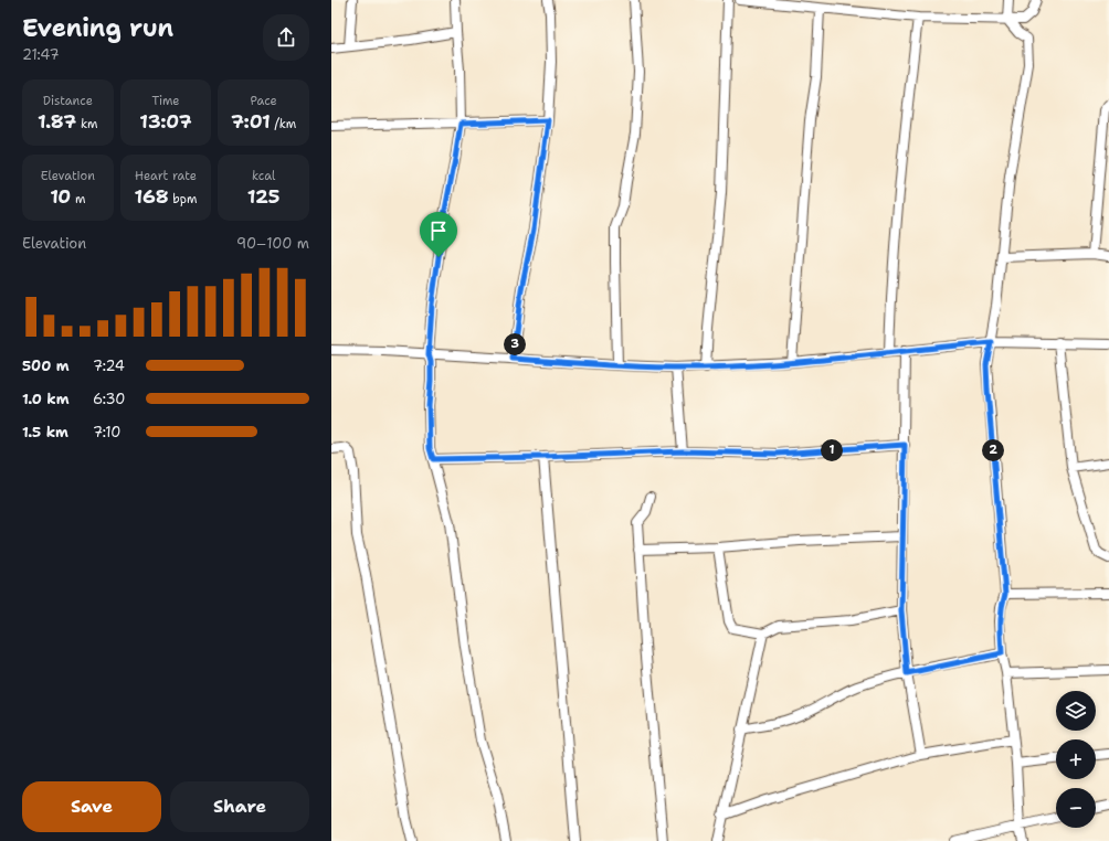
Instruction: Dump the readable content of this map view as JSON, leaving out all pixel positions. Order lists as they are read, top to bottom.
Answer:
{
  "page": {
    "heading": ["Evening run", "21:47"],
    "stats": [
      ["Distance", "1.87 km"],
      ["Time", "13:07"],
      ["Pace", "7:01 /km"],
      ["Elevation", "10 m"],
      ["Heart rate", "168 bpm"],
      ["kcal", "125"]
    ],
    "chart": ["Elevation", "90–100 m"],
    "pins": ["3", "1", "2"],
    "list": [
      {
        "name": "500 m",
        "note": "7:24"
      },
      {
        "name": "1.0 km",
        "note": "6:30"
      },
      {
        "name": "1.5 km",
        "note": "7:10"
      }
    ],
    "map_buttons": ["+", "−"],
    "buttons": ["Save", "Share"]
  }
}
